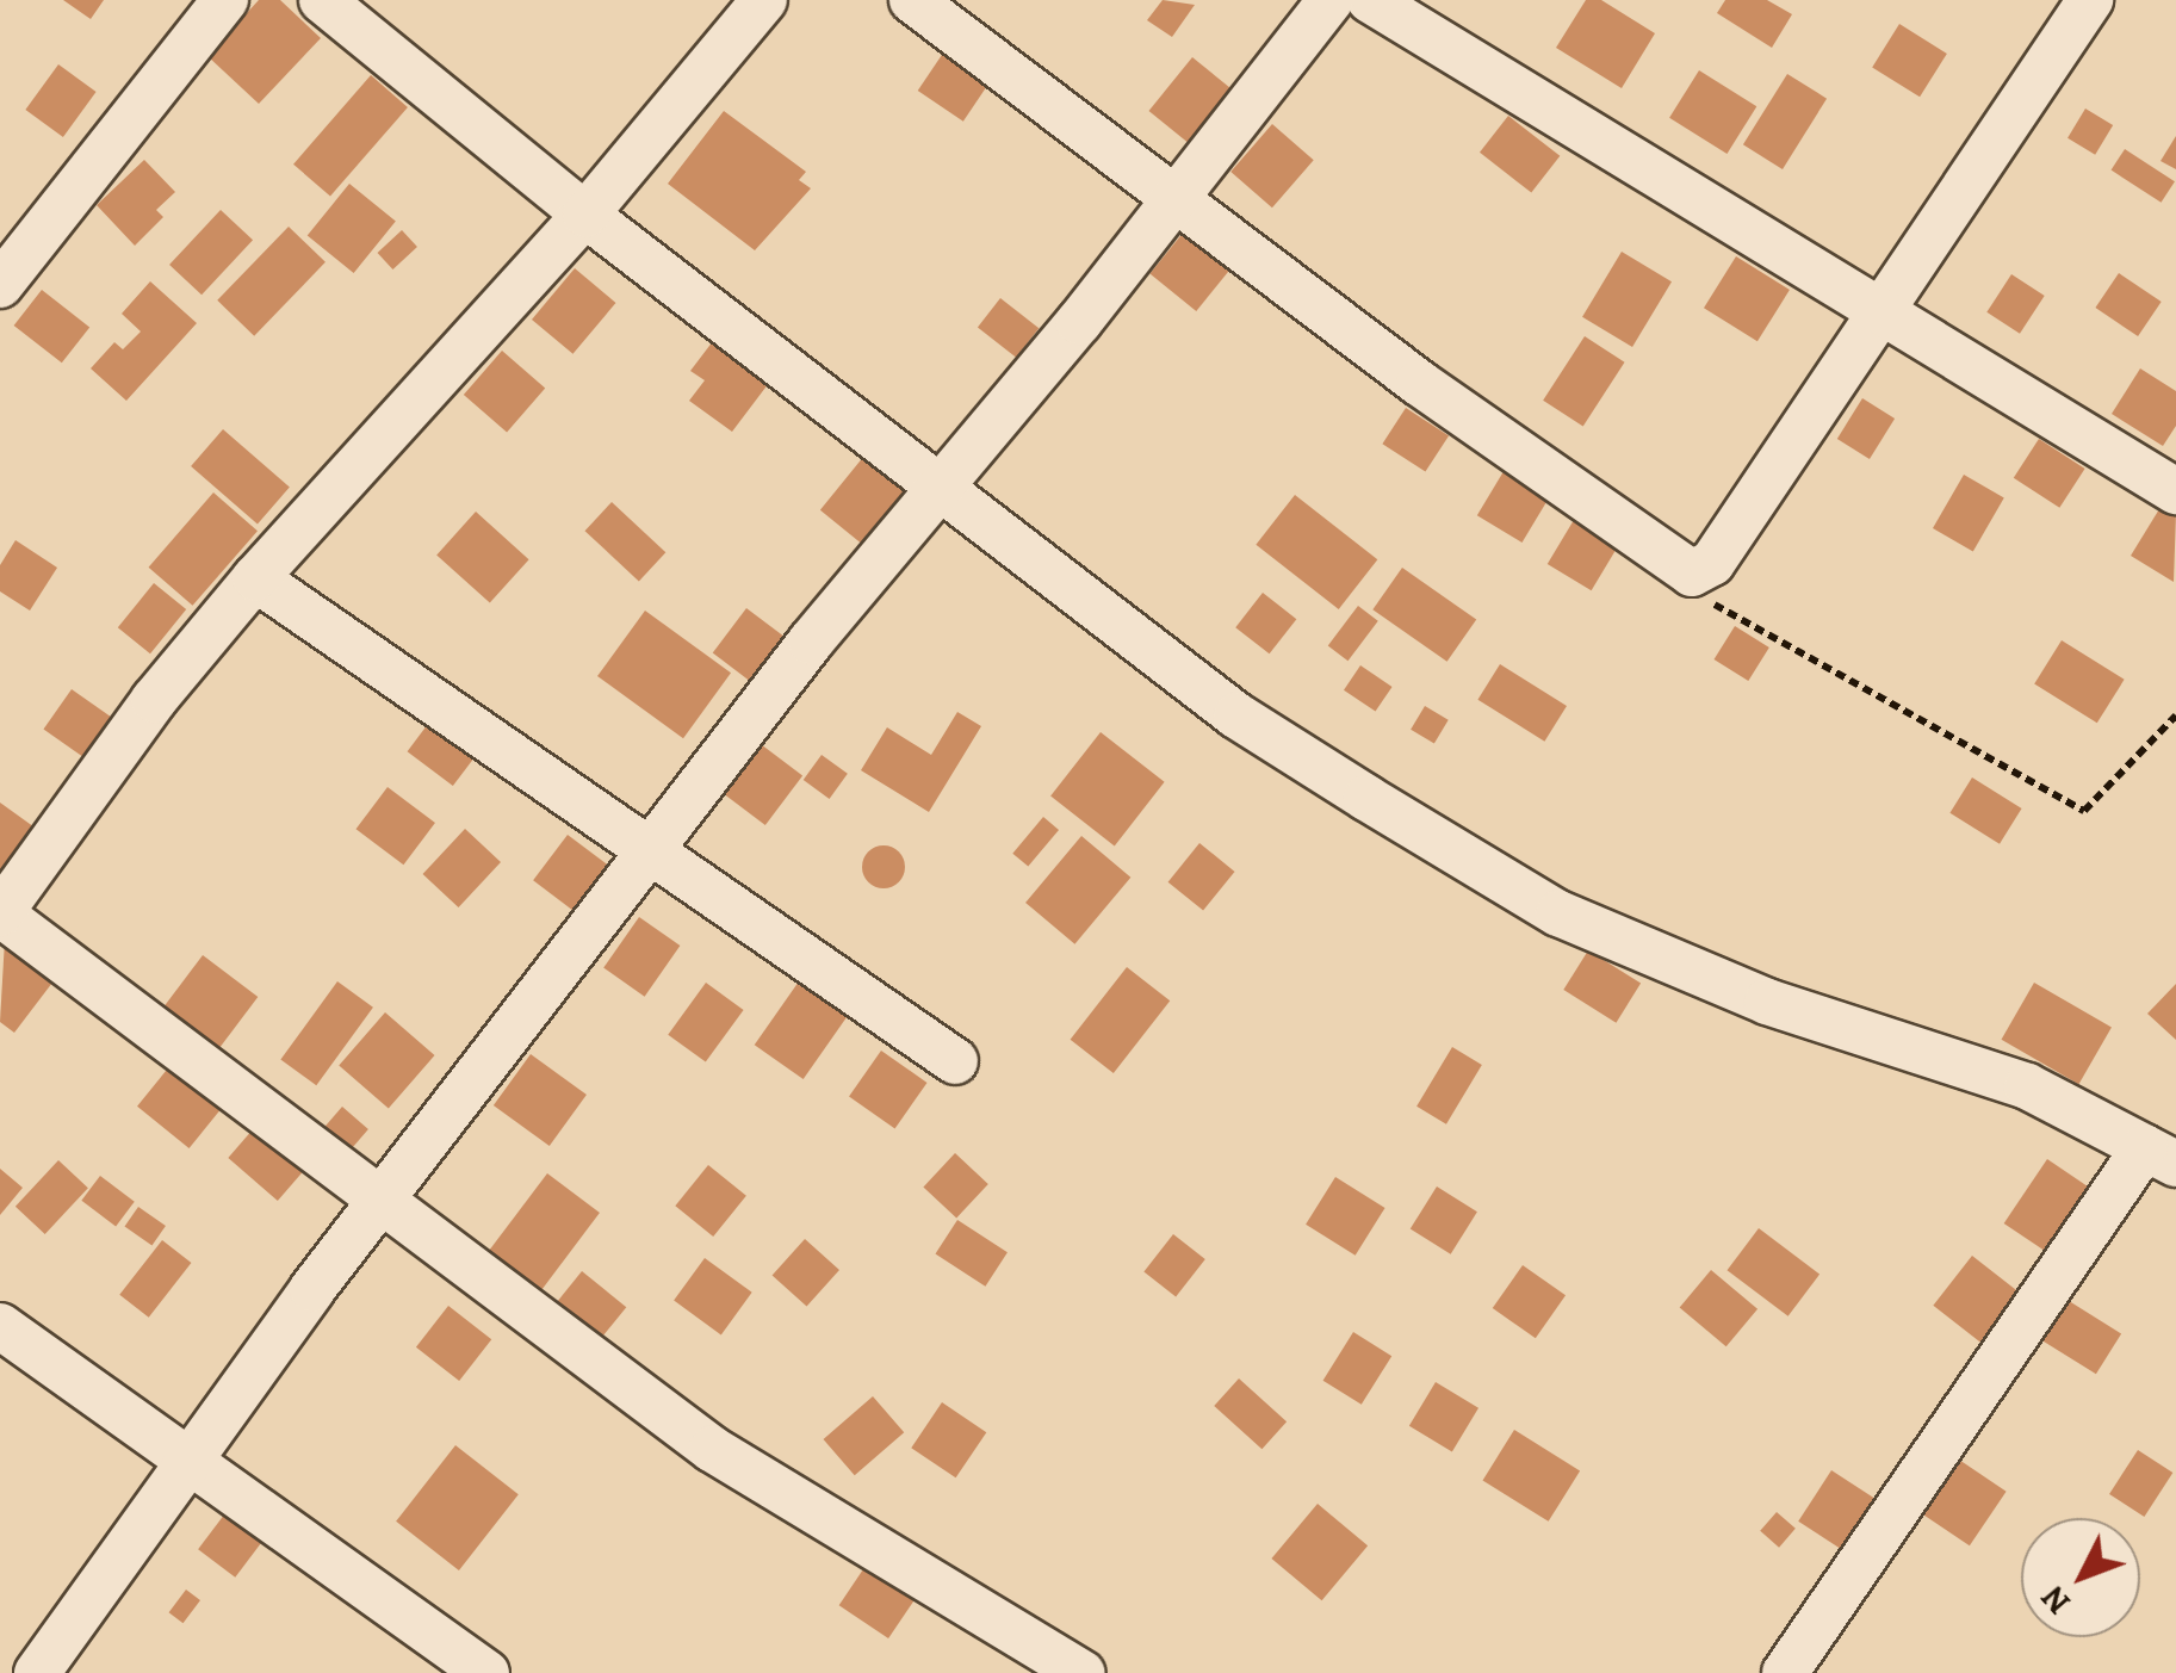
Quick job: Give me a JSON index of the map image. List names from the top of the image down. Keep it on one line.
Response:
{"north":"bottom left"}
